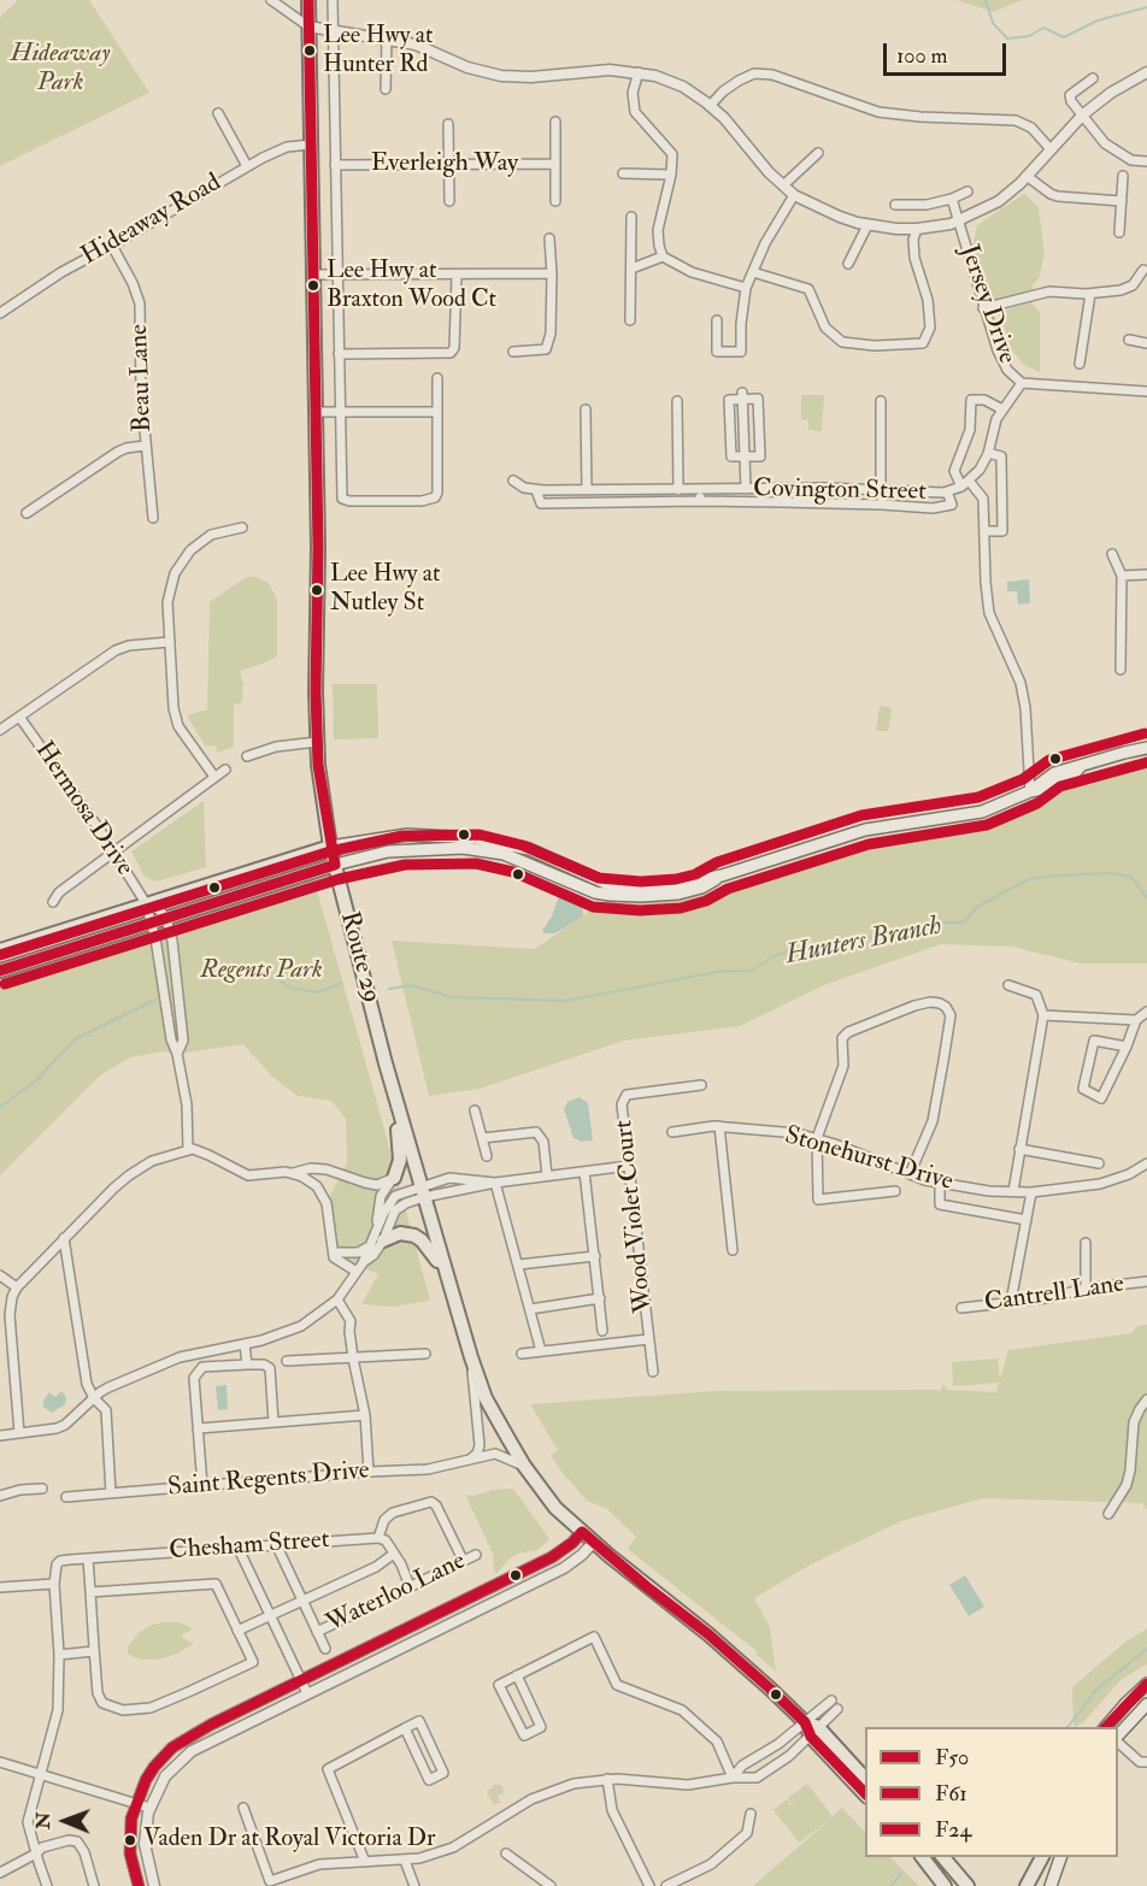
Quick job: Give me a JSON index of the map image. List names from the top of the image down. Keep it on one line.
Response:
{"streets":{"main road":["Route 29"],"street":["Everleigh Way","Hideaway Road","Jersey Drive","Beau Lane","Covington Street","Hermosa Drive","Stonehurst Drive","Wood Violet Court","Cantrell Lane","Saint Regents Drive","Chesham Street","Waterloo Lane"]},"crossings":[["Hideaway Road","Beau Lane"],["Hideaway Road","Route 29"],["Route 29","Saint Regents Drive"]],"water":["Hunters Branch"],"parks":["Hideaway Park","Regents Park"],"places":["Lee Hwy at Hunter Rd","Lee Hwy at Braxton Wood Ct","Lee Hwy at Nutley St","Vaden Dr at Royal Victoria Dr"],"lines":["transit line F50","transit line F24","transit line F61"],"legend":["F50","F61","F24"],"scale_bar":"100 m","north":"left"}
